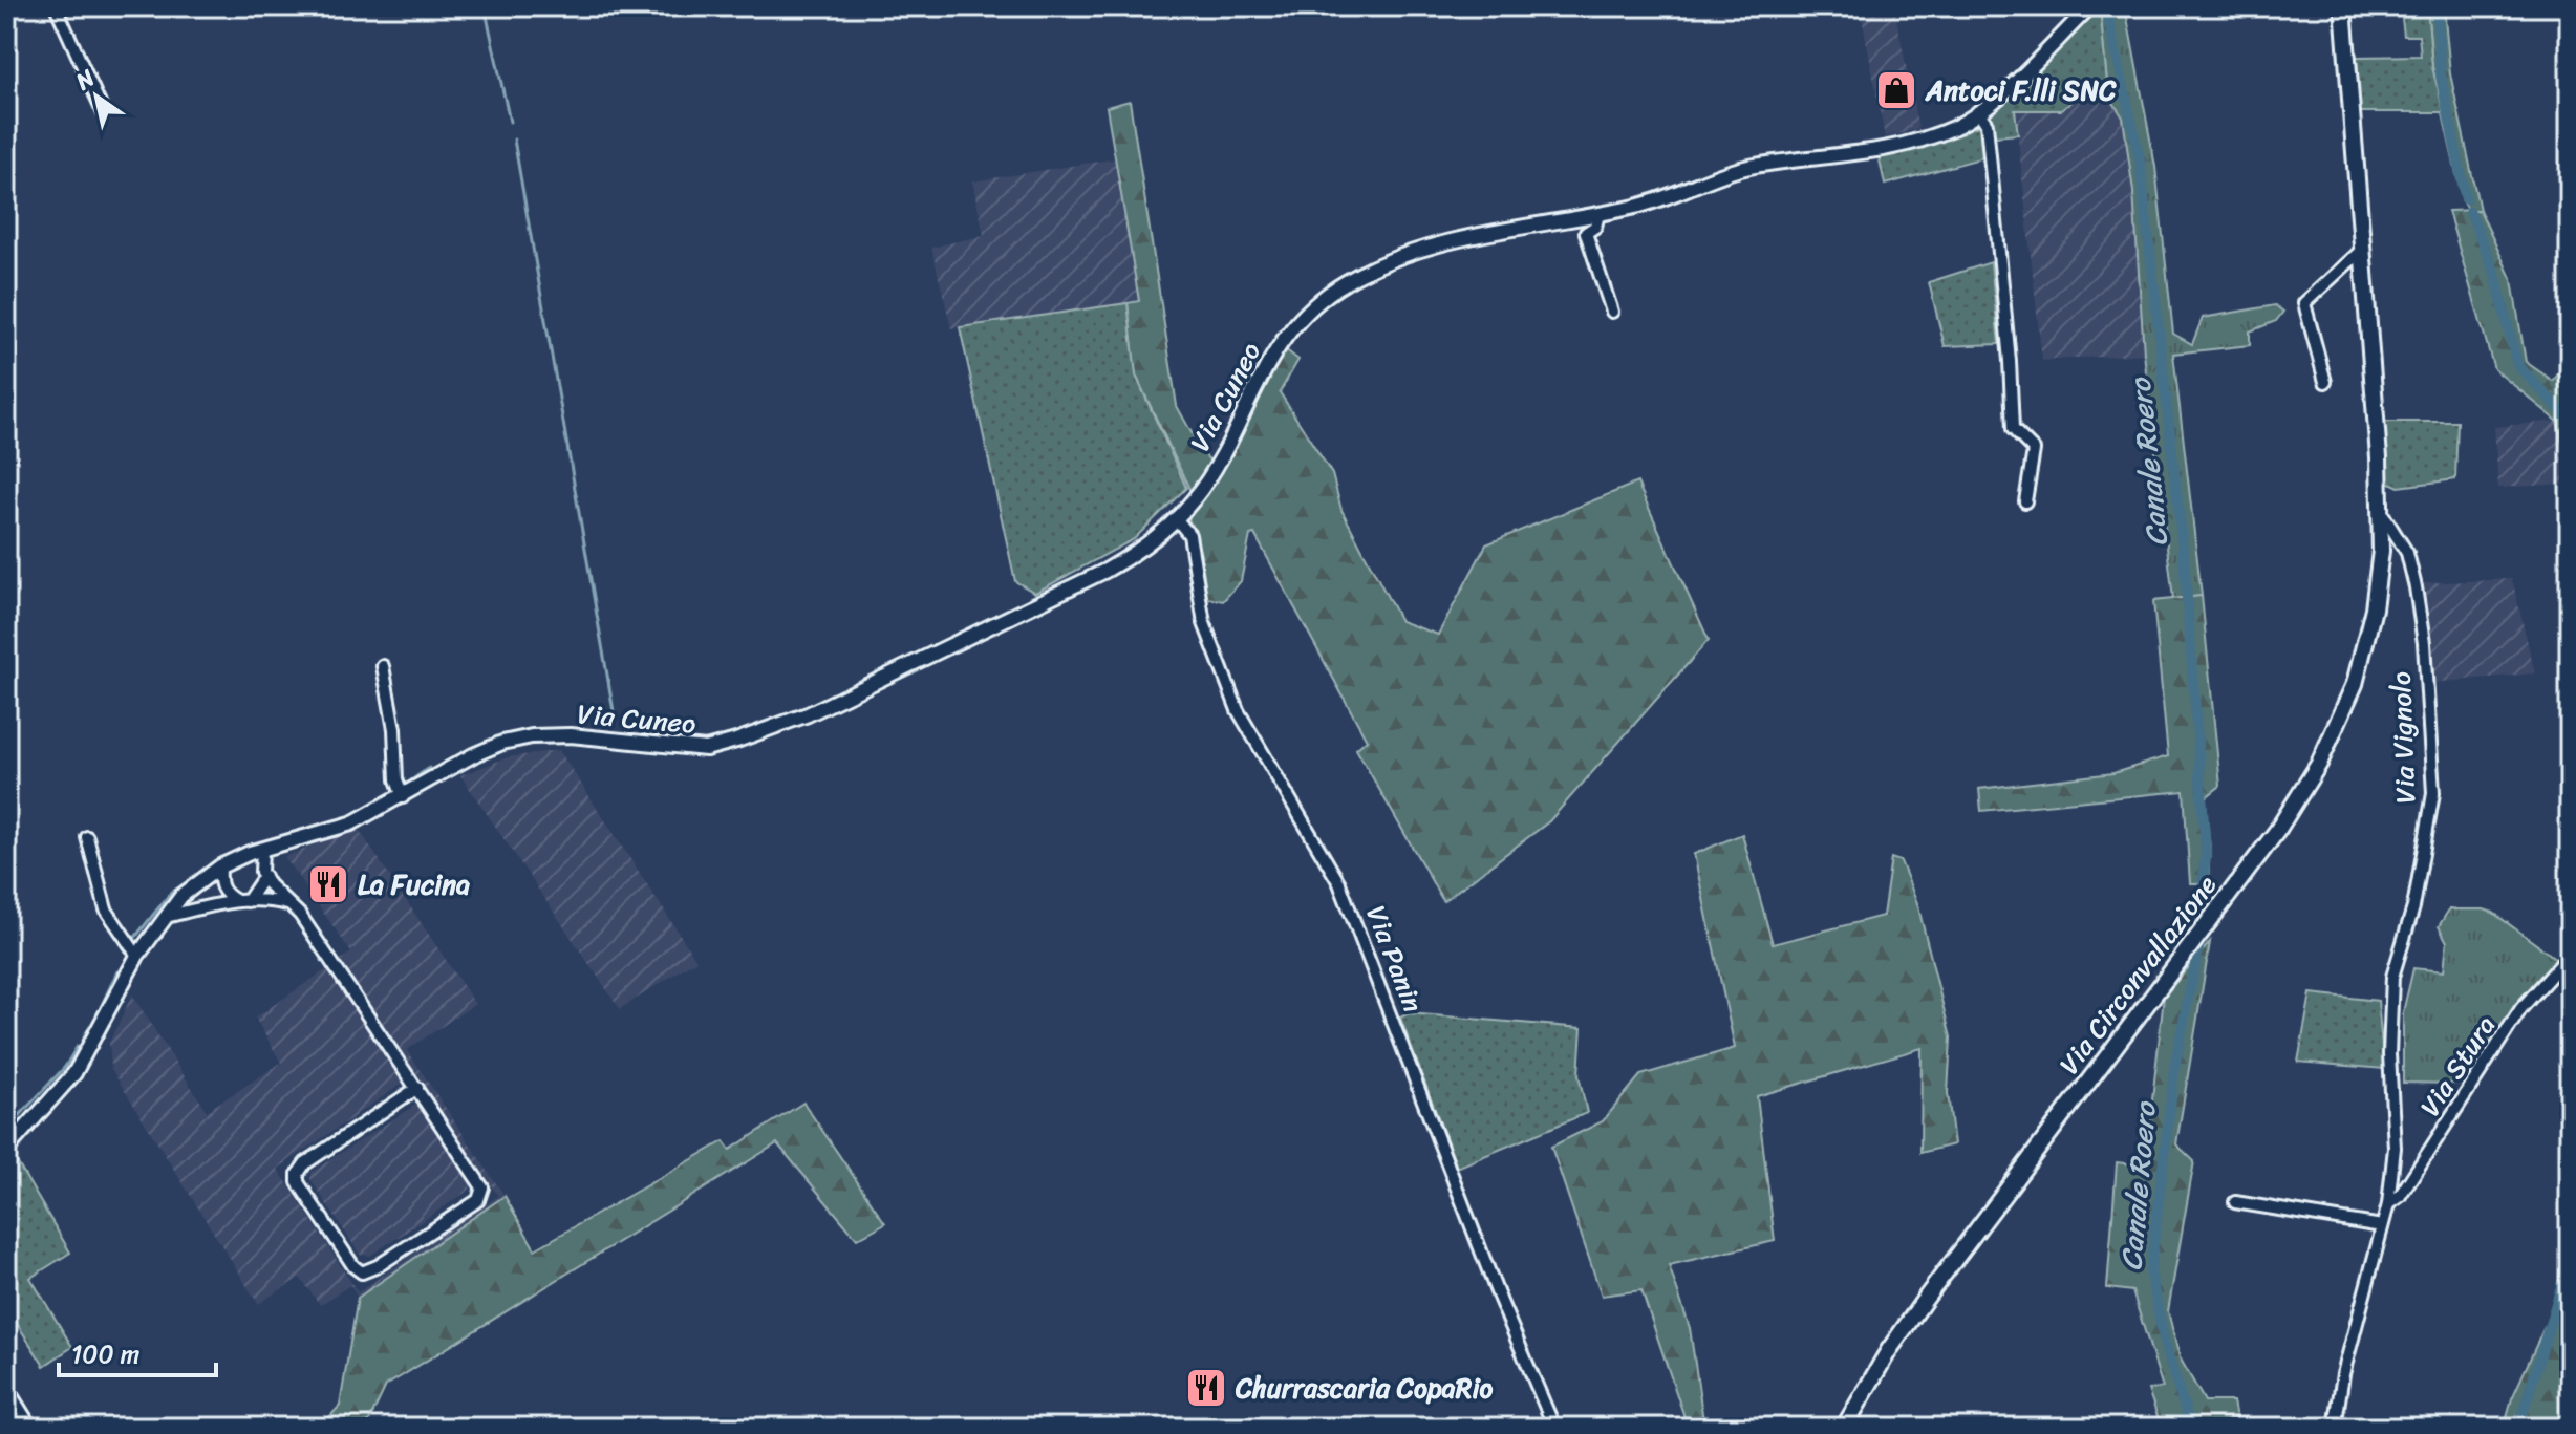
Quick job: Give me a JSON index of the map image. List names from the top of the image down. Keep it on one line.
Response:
{"streets":{"main road":["Via Vignolo","Via Circonvallazione"],"street":["Via Cuneo","Via Panin","Via Stura"]},"crossings":[["Via Cuneo","Via Panin"],["Via Vignolo","Via Circonvallazione"],["Via Vignolo","Via Stura"]],"water":["Canale Roero"],"places":{"shop":["Antoci F.lli SNC"],"restaurant":["La Fucina","Churrascaria CopaRio"]},"scale_bar":"100 m","north":"top left"}
